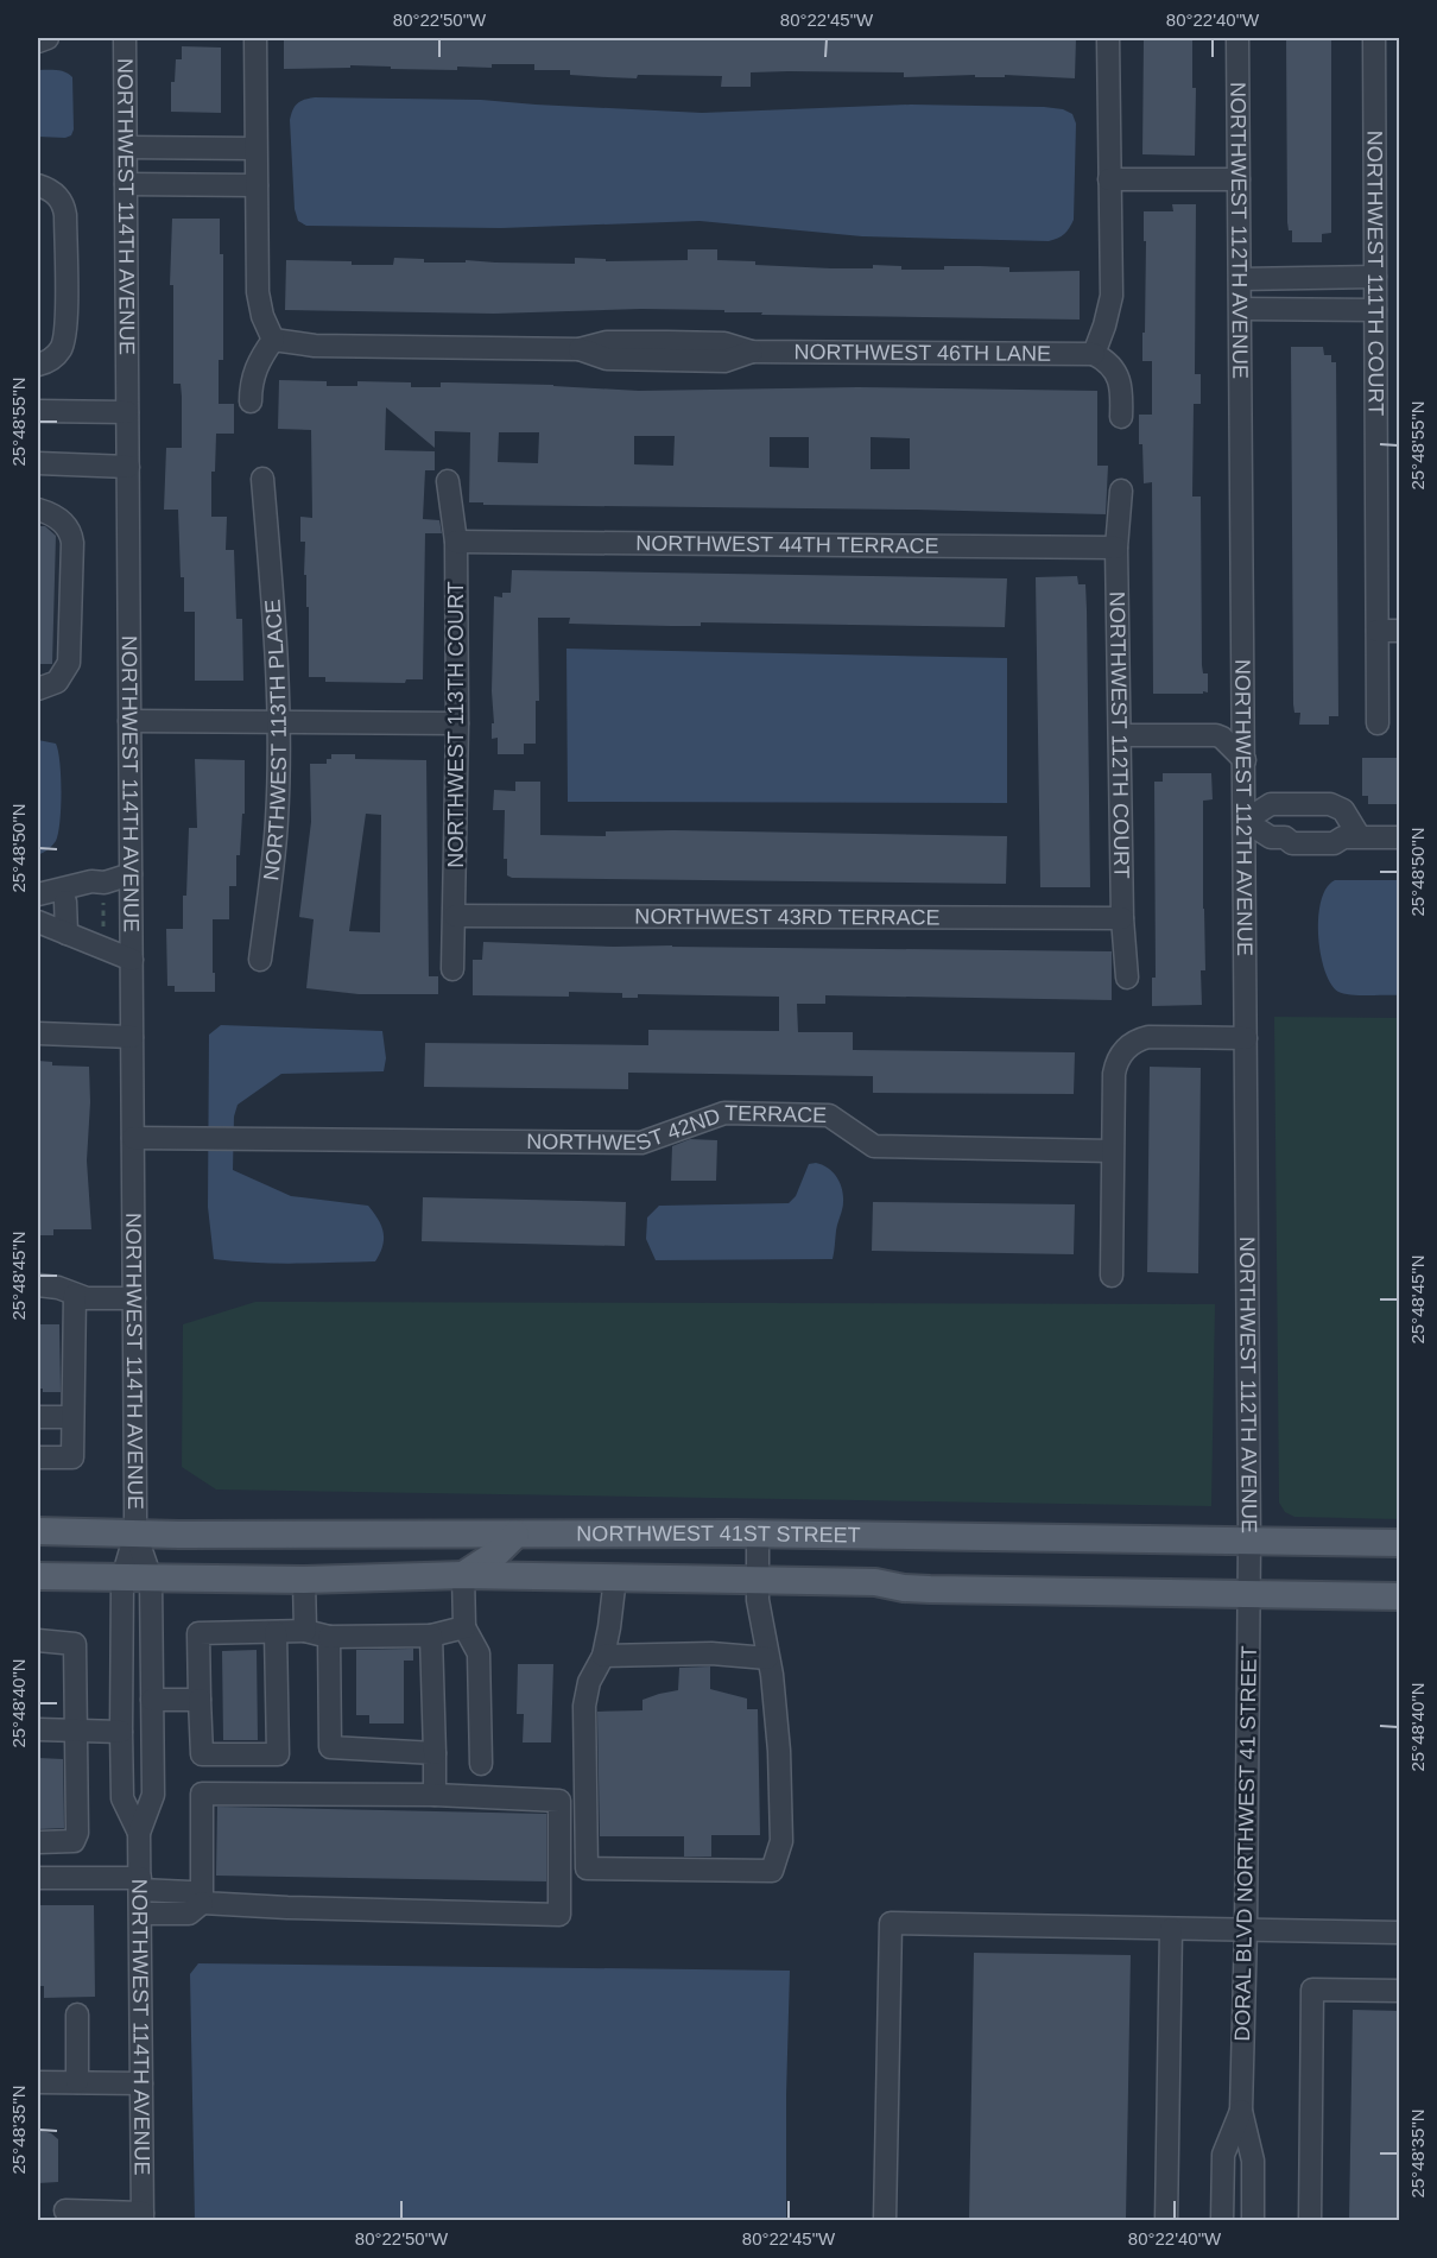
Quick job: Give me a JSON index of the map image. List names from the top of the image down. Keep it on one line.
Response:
{"streets":{"main road":["NORTHWEST 41ST STREET"],"street":["NORTHWEST 114TH AVENUE","NORTHWEST 112TH AVENUE","NORTHWEST 111TH COURT","NORTHWEST 46TH LANE","NORTHWEST 44TH TERRACE","NORTHWEST 113TH COURT","NORTHWEST 112TH COURT","NORTHWEST 113TH PLACE","NORTHWEST 43RD TERRACE","NORTHWEST 42ND TERRACE","DORAL BLVD NORTHWEST 41 STREET"]},"crossings":[["NORTHWEST 114TH AVENUE","NORTHWEST 42ND TERRACE"],["NORTHWEST 114TH AVENUE","NORTHWEST 41ST STREET"],["NORTHWEST 112TH AVENUE","NORTHWEST 41ST STREET"],["NORTHWEST 112TH AVENUE","DORAL BLVD NORTHWEST 41 STREET"],["NORTHWEST 44TH TERRACE","NORTHWEST 113TH COURT"],["NORTHWEST 44TH TERRACE","NORTHWEST 112TH COURT"],["NORTHWEST 113TH COURT","NORTHWEST 43RD TERRACE"],["NORTHWEST 112TH COURT","NORTHWEST 43RD TERRACE"],["NORTHWEST 41ST STREET","DORAL BLVD NORTHWEST 41 STREET"]],"coordinates":["80°22'50\"W","80°22'45\"W","80°22'40\"W","25°48'55\"N","25°48'50\"N","25°48'45\"N","25°48'40\"N","25°48'35\"N"]}
